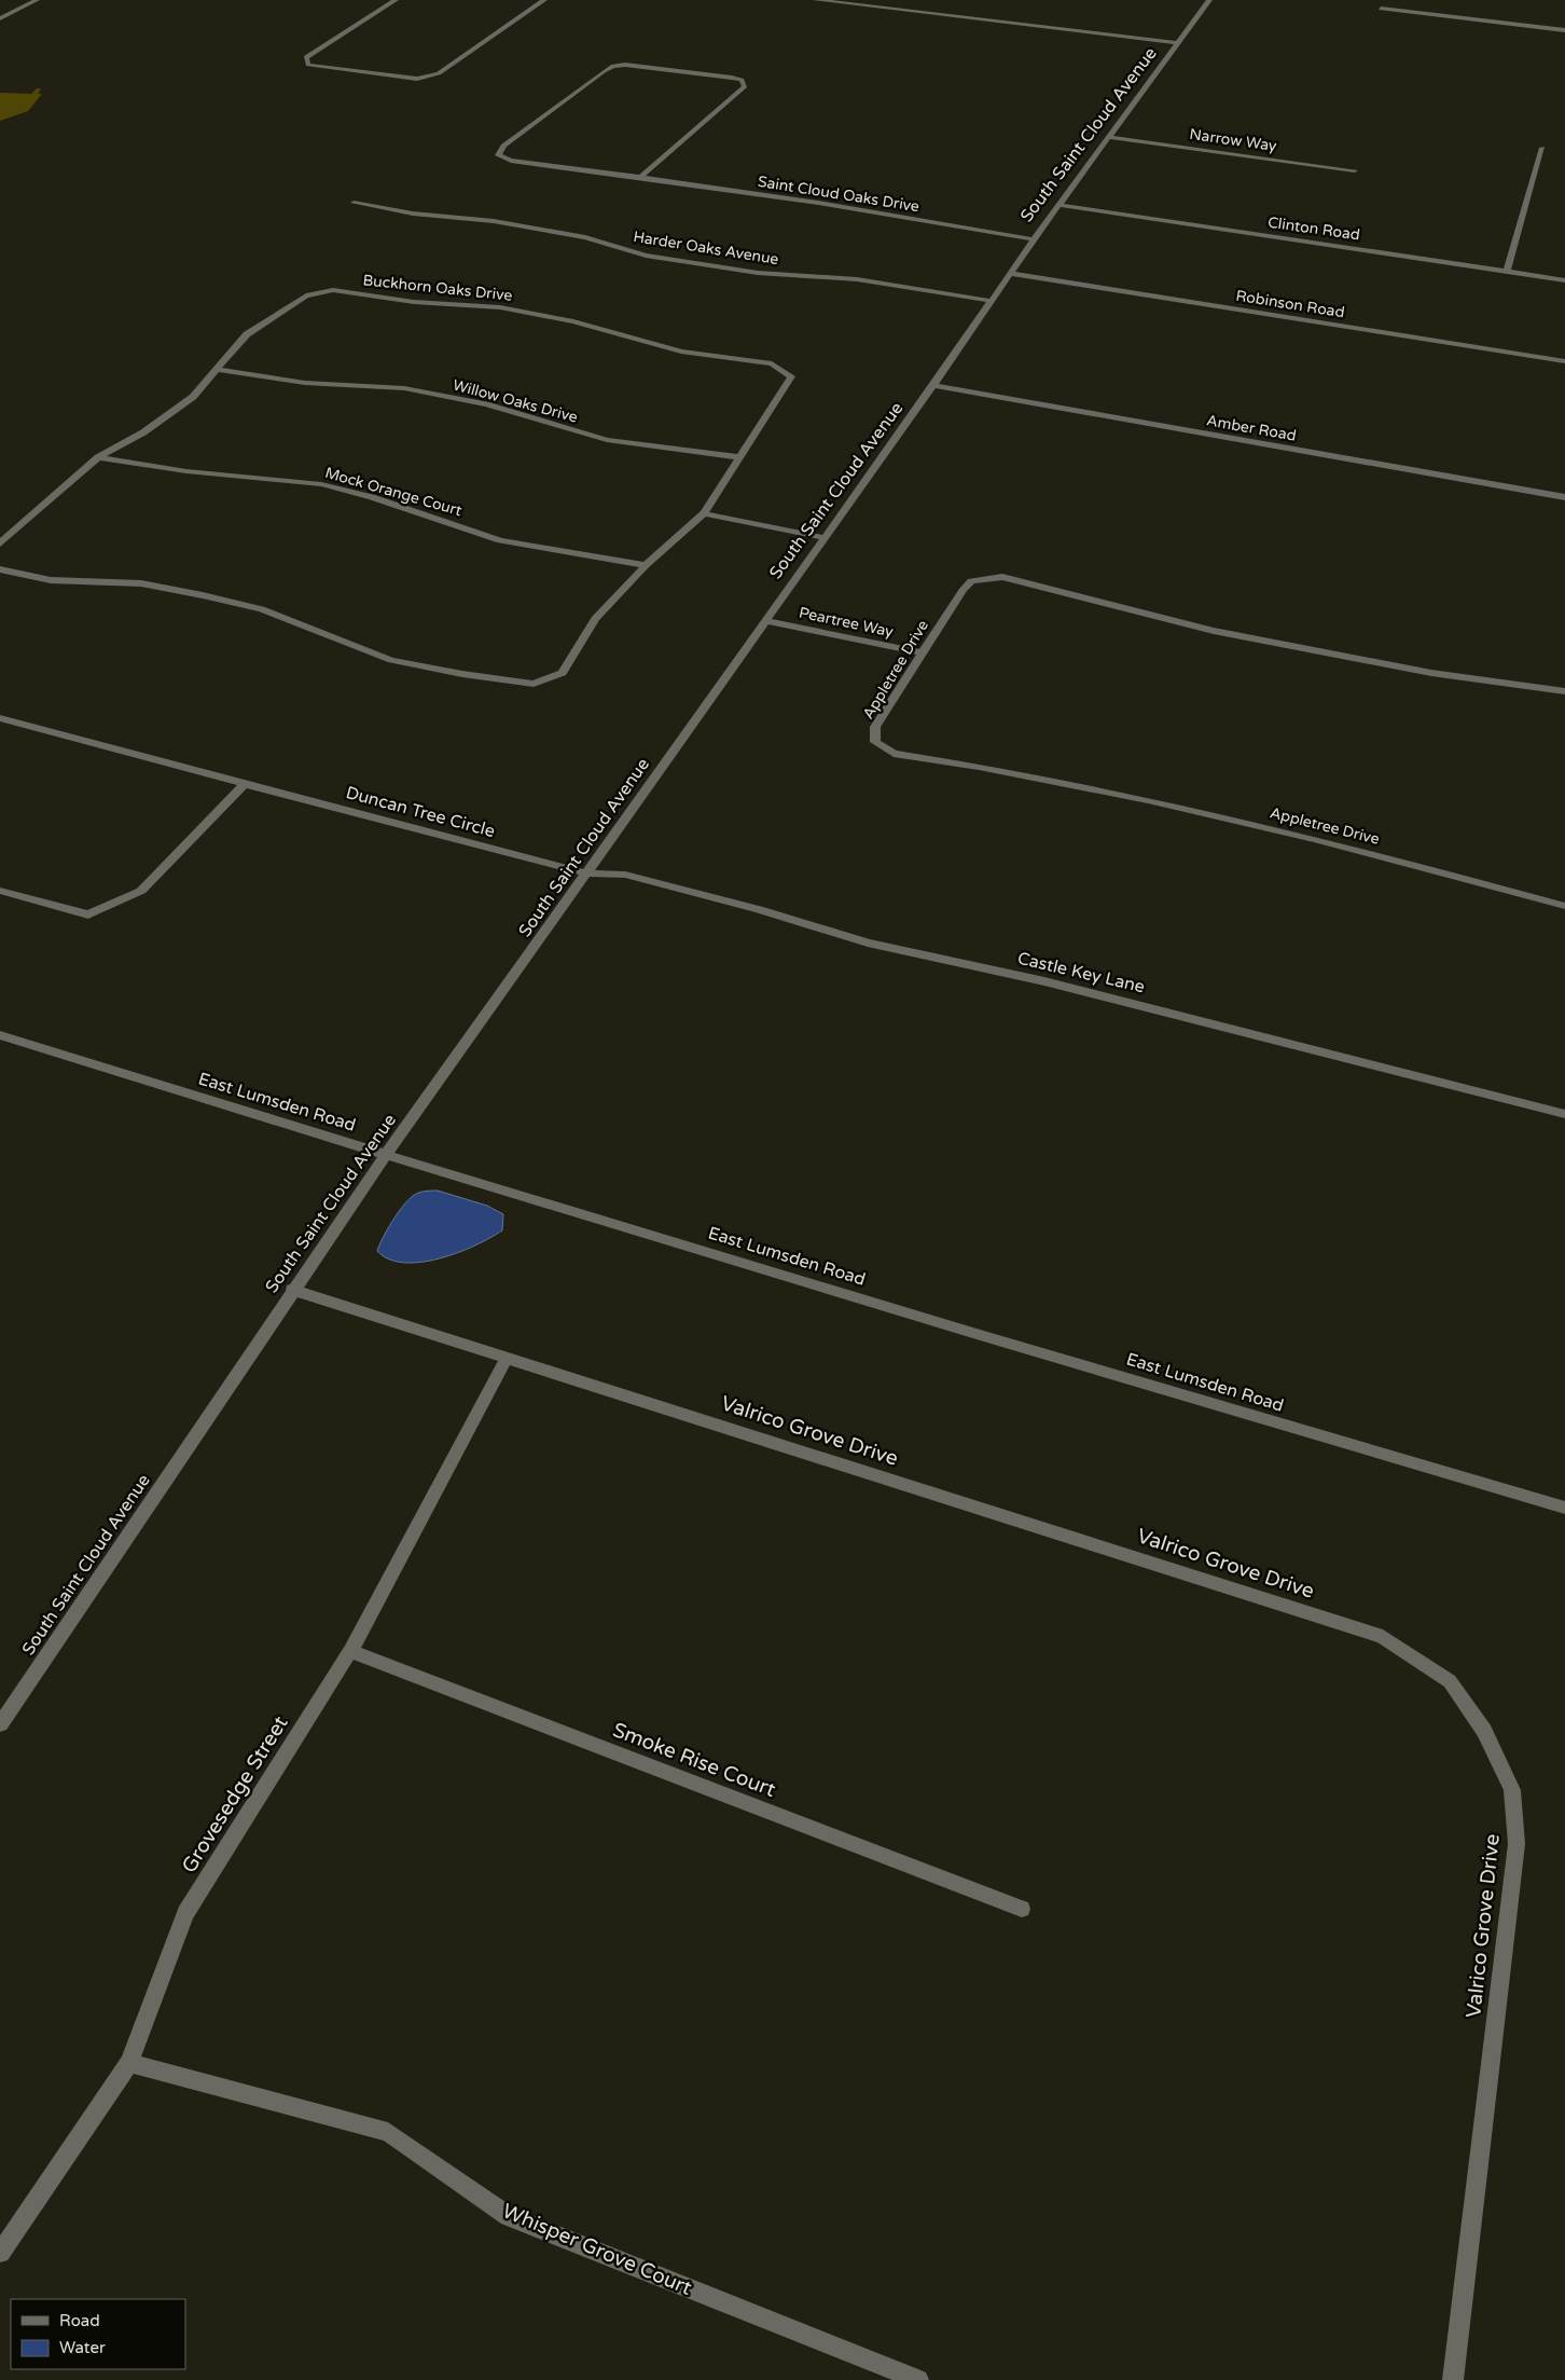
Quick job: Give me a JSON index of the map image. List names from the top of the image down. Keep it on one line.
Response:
{"streets":{"street":["South Saint Cloud Avenue","Narrow Way","Saint Cloud Oaks Drive","Clinton Road","Harder Oaks Avenue","Buckhorn Oaks Drive","Robinson Road","Willow Oaks Drive","Amber Road","Mock Orange Court","Peartree Way","Appletree Drive","Duncan Tree Circle","Castle Key Lane","East Lumsden Road","Valrico Grove Drive","Smoke Rise Court","Grovesedge Street","Whisper Grove Court"]},"crossings":[["South Saint Cloud Avenue","Narrow Way"],["South Saint Cloud Avenue","Saint Cloud Oaks Drive"],["South Saint Cloud Avenue","Clinton Road"],["South Saint Cloud Avenue","Harder Oaks Avenue"],["South Saint Cloud Avenue","Robinson Road"],["South Saint Cloud Avenue","Amber Road"],["South Saint Cloud Avenue","Peartree Way"],["South Saint Cloud Avenue","Duncan Tree Circle"],["South Saint Cloud Avenue","Castle Key Lane"],["South Saint Cloud Avenue","East Lumsden Road"],["South Saint Cloud Avenue","Valrico Grove Drive"],["Buckhorn Oaks Drive","Willow Oaks Drive"],["Buckhorn Oaks Drive","Mock Orange Court"],["Peartree Way","Appletree Drive"],["Duncan Tree Circle","Castle Key Lane"],["Valrico Grove Drive","Grovesedge Street"],["Smoke Rise Court","Grovesedge Street"],["Grovesedge Street","Whisper Grove Court"]],"legend":["Road","Water"]}
